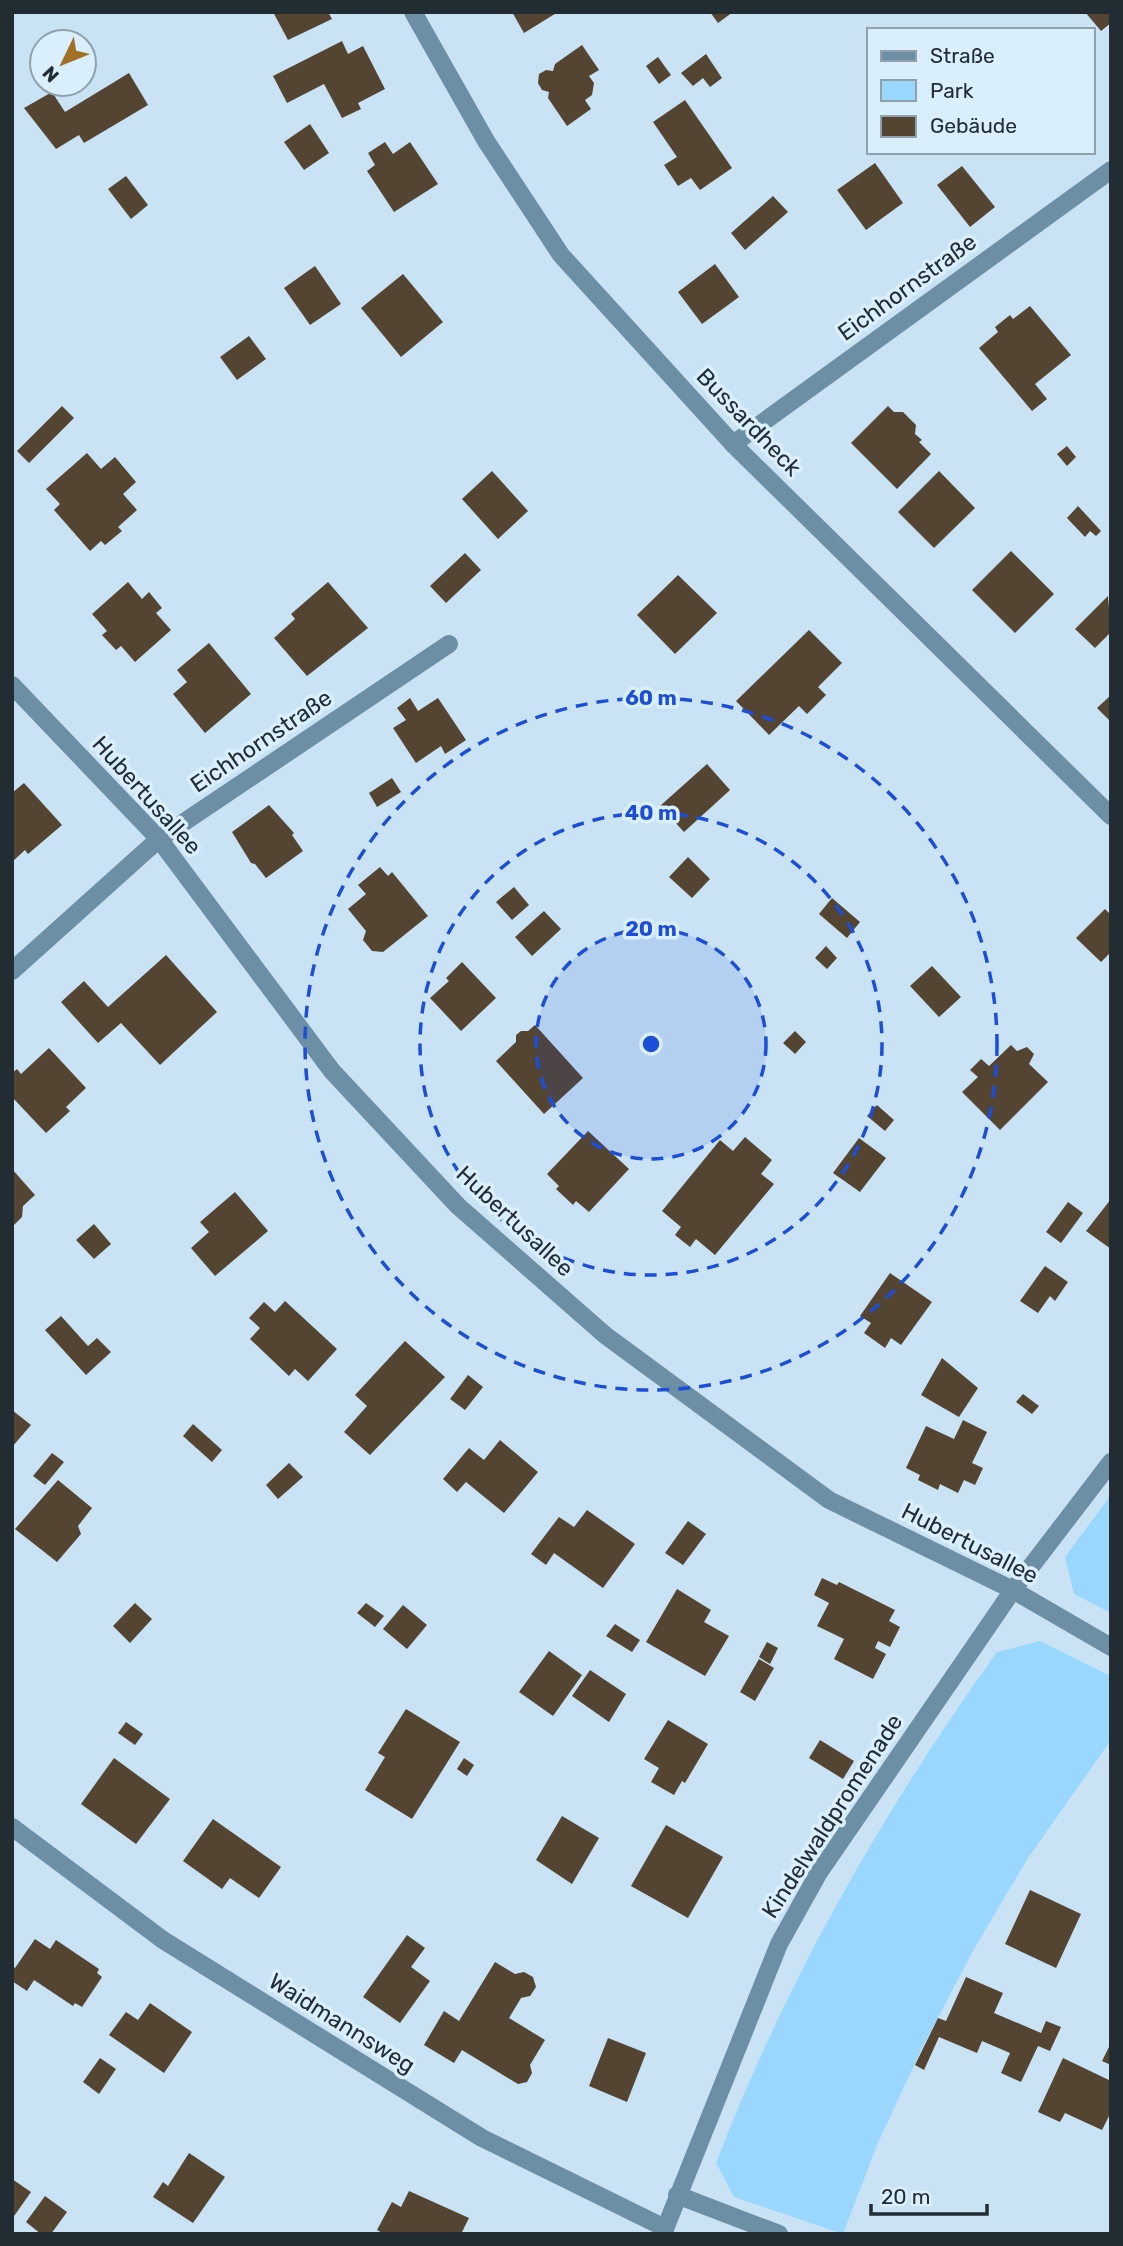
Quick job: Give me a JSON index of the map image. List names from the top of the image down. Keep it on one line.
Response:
{"streets":{"street":["Eichhornstraße","Bussardheck","Hubertusallee","Kindelwaldpromenade","Waidmannsweg"]},"crossings":[["Eichhornstraße","Bussardheck"],["Eichhornstraße","Hubertusallee"],["Hubertusallee","Kindelwaldpromenade"],["Kindelwaldpromenade","Waidmannsweg"]],"legend":["Straße","Park","Gebäude"],"scale_bar":"20 m","north":"bottom left","rings":["60 m","40 m","20 m"]}
